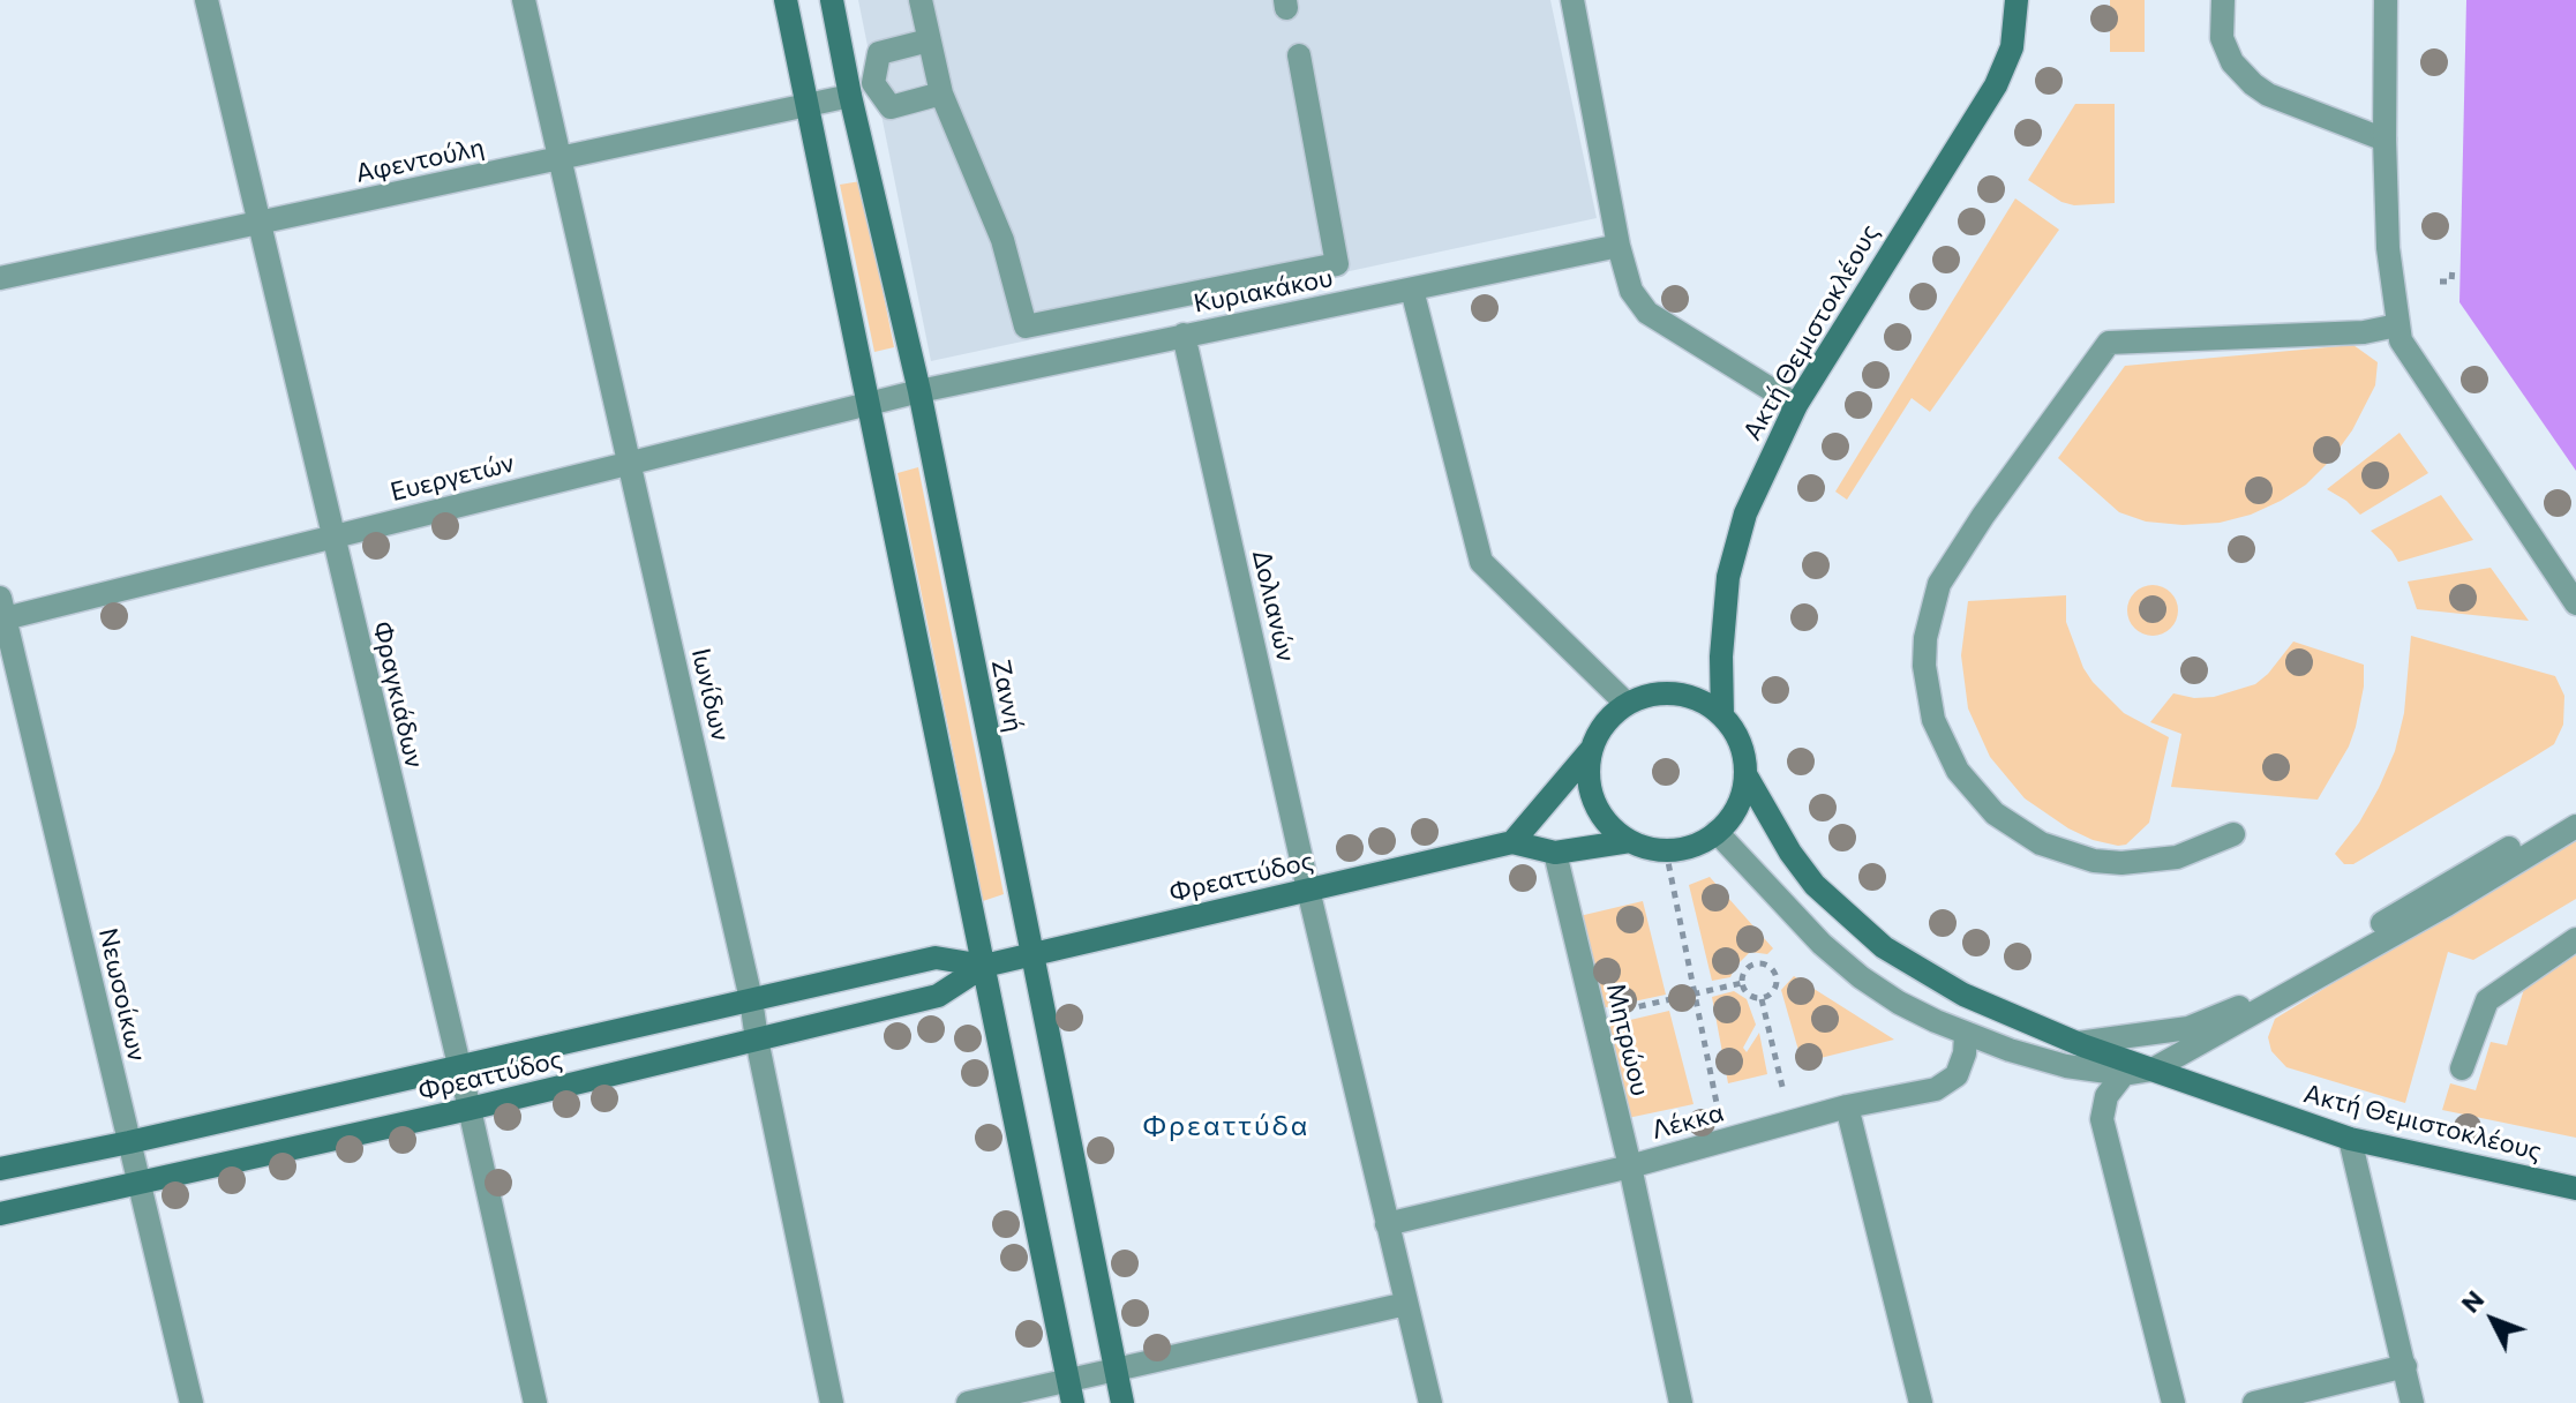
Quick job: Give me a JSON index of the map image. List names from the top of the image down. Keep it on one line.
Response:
{"streets":{"street":["Αφεντούλη","Κυριακάκου","Ακτή Θεμιστοκλέους","Ευεργετών","Δολιανών","Φραγκιάδων","Ιωνίδων","Ζαννή","Φρεαττύδος","Νεωσοίκων","Μητρώου","Λέκκα"]},"crossings":[["Αφεντούλη","Φραγκιάδων"],["Αφεντούλη","Ιωνίδων"],["Αφεντούλη","Ζαννή"],["Κυριακάκου","Ευεργετών"],["Κυριακάκου","Δολιανών"],["Κυριακάκου","Ζαννή"],["Ακτή Θεμιστοκλέους","Φρεαττύδος"],["Ευεργετών","Φραγκιάδων"],["Ευεργετών","Ιωνίδων"],["Ευεργετών","Ζαννή"],["Ευεργετών","Νεωσοίκων"],["Δολιανών","Φρεαττύδος"],["Δολιανών","Λέκκα"],["Φραγκιάδων","Φρεαττύδος"],["Ιωνίδων","Φρεαττύδος"],["Ζαννή","Φρεαττύδος"],["Φρεαττύδος","Νεωσοίκων"],["Φρεαττύδος","Μητρώου"],["Μητρώου","Λέκκα"]],"districts":["Φρεαττύδα"],"north":"top left"}
